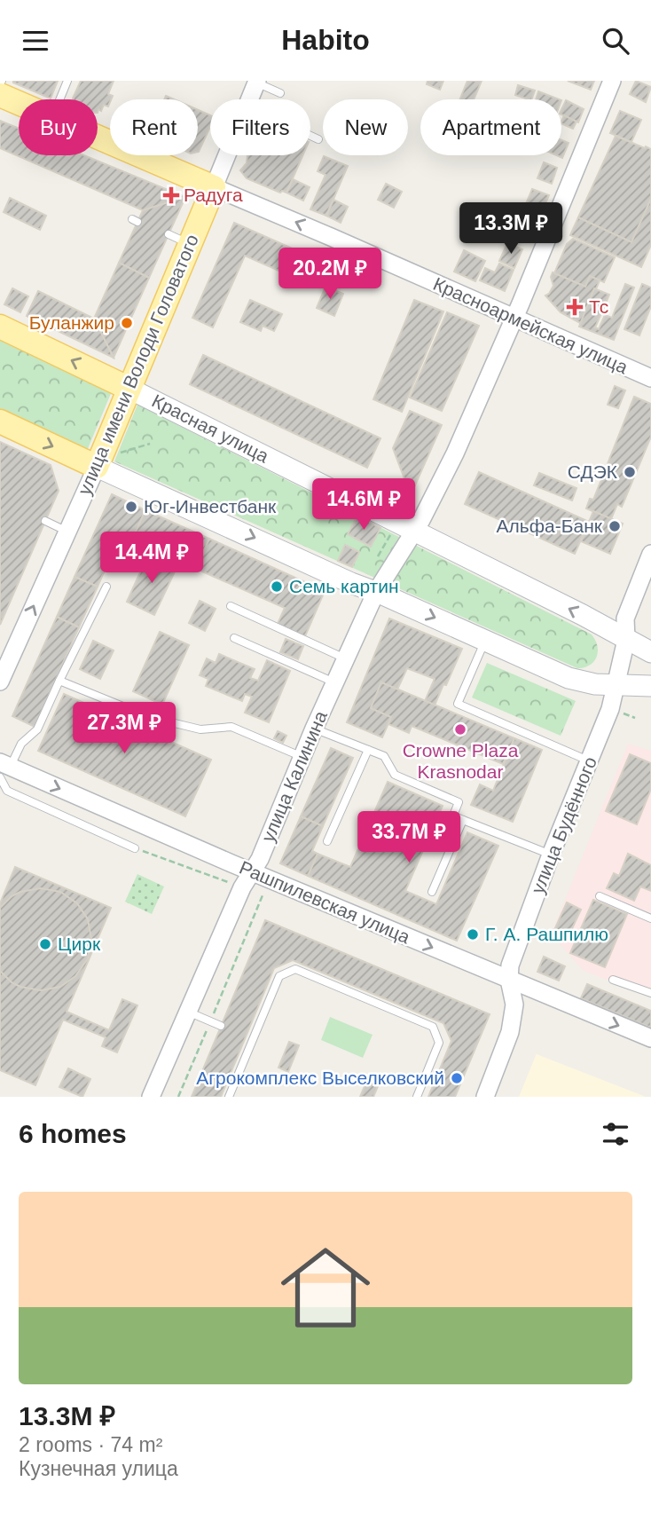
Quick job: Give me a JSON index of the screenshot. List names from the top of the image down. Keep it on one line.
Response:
{"streets":{"main road":["Красноармейская улица","улица имени Володи Головатого","Красная улица"],"street":["улица Калинина","улица Будённого","Рашпилевская улица"]},"crossings":[["Красноармейская улица","улица имени Володи Головатого"],["Красноармейская улица","улица Калинина"],["улица имени Володи Головатого","Красная улица"],["Красная улица","улица Калинина"],["Красная улица","улица Будённого"],["улица Калинина","Рашпилевская улица"],["улица Будённого","Рашпилевская улица"]],"one_way":["Красноармейская улица","Рашпилевская улица"],"places":{"health":["Радуга","Тс"],"other":["Буланжир","СДЭК","Юг-Инвестбанк","Альфа-Банк","Семь картин","Crowne Plaza Krasnodar","Г. А. Рашпилю","Цирк","Агрокомплекс Выселковский"]},"page":{"header":"Habito","chip":["Buy","Rent","Filters","New","Apartment"],"price":["13.3M ₽","20.2M ₽","14.6M ₽","14.4M ₽","27.3M ₽","33.7M ₽"],"heading":"6 homes","list":[{"name":"13.3M ₽","note":"2 rooms · 74 m² · Кузнечная улица"}]}}
